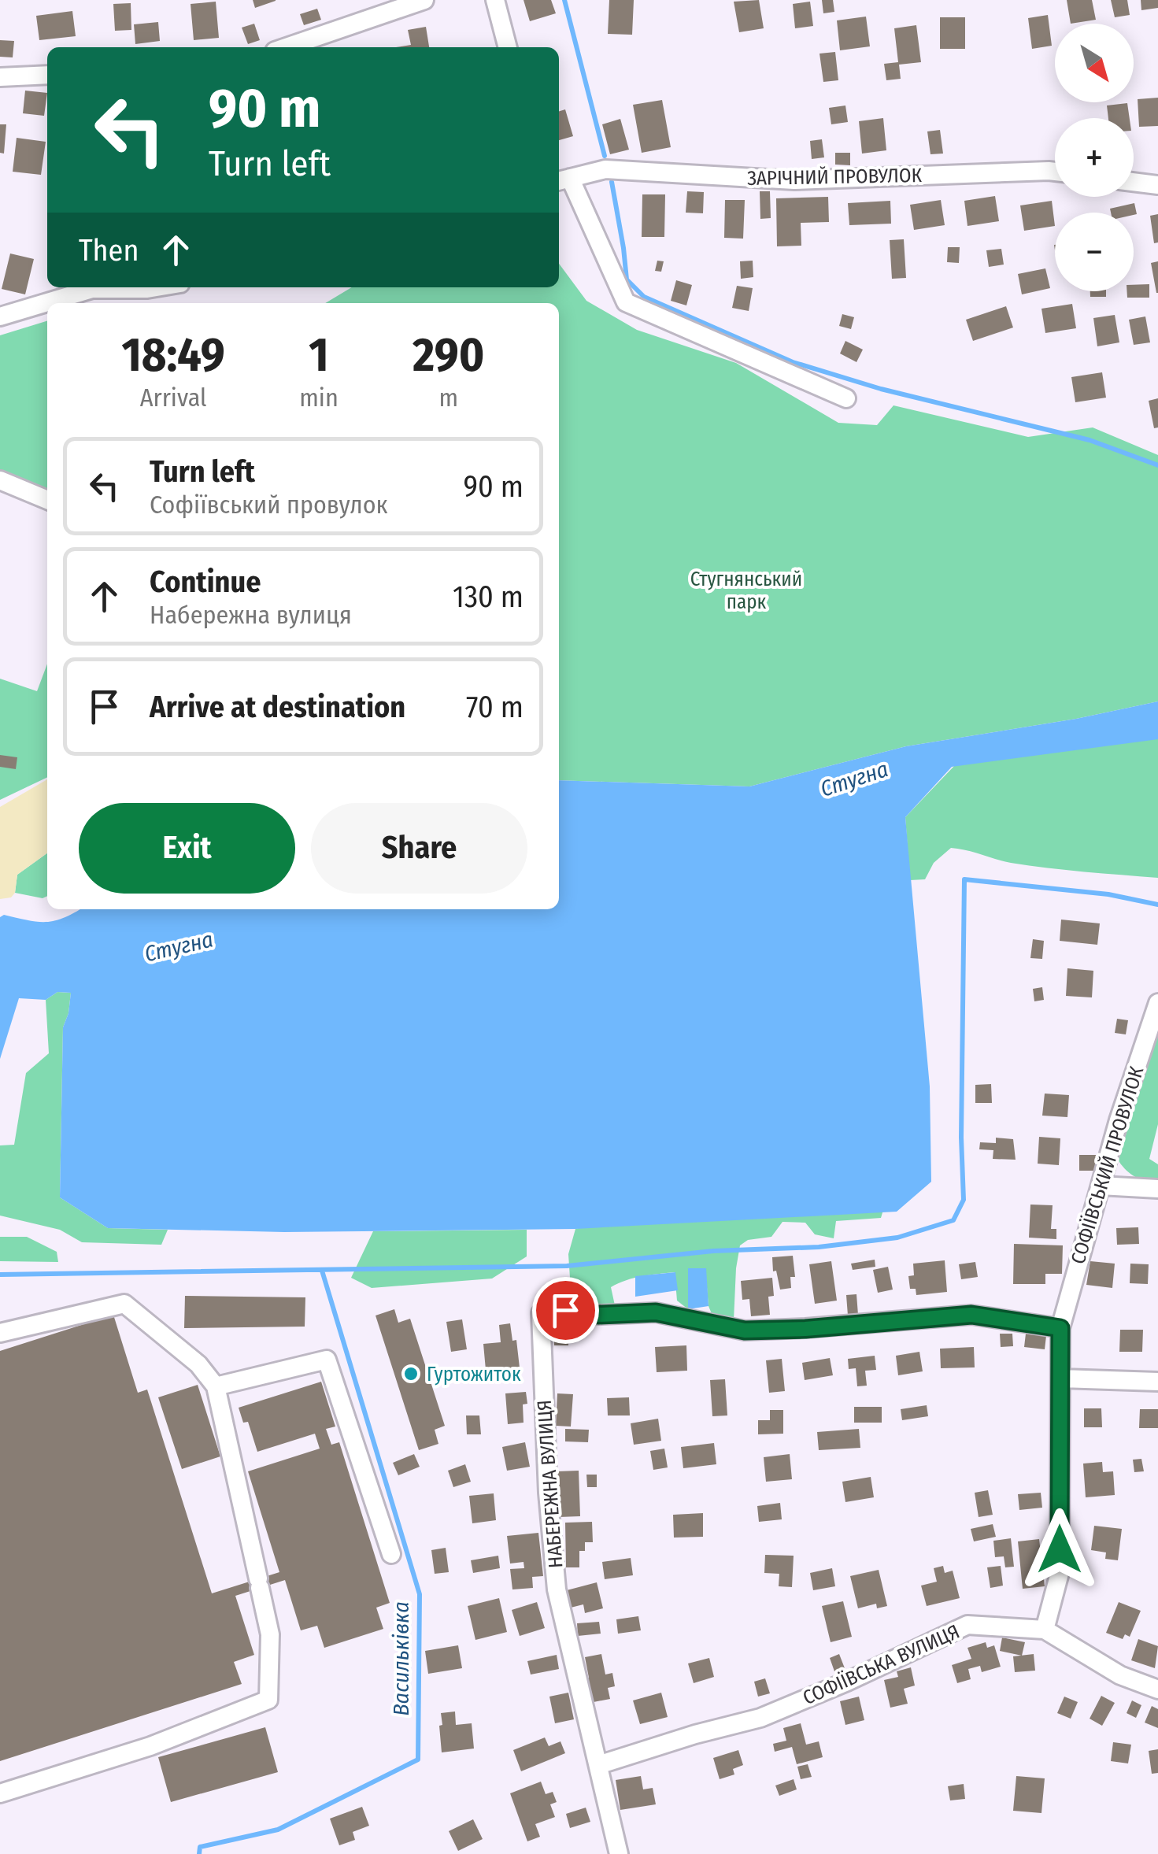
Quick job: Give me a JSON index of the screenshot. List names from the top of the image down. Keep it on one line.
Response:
{"streets":{"street":["ЗАРІЧНИЙ ПРОВУЛОК","СОФІЇВСЬКИЙ ПРОВУЛОК","НАБЕРЕЖНА ВУЛИЦЯ","СОФІЇВСЬКА ВУЛИЦЯ"]},"crossings":[["СОФІЇВСЬКИЙ ПРОВУЛОК","НАБЕРЕЖНА ВУЛИЦЯ"],["СОФІЇВСЬКИЙ ПРОВУЛОК","СОФІЇВСЬКА ВУЛИЦЯ"],["НАБЕРЕЖНА ВУЛИЦЯ","СОФІЇВСЬКА ВУЛИЦЯ"]],"water":["Стугна","Васильківка"],"parks":["Стугнянський парк"],"places":["Гуртожиток"],"north":"bottom right","page":{"map_buttons":["+","−"],"turn":["90 m","Turn left"],"then":"Then","eta":["18:49","Arrival","1","min","290","m"],"list":[{"name":"Turn left","note":"Софіївський провулок","value":"90 m"},{"name":"Continue","note":"Набережна вулиця","value":"130 m"},{"name":"Arrive at destination","value":"70 m"}],"buttons":["Exit","Share"]}}
